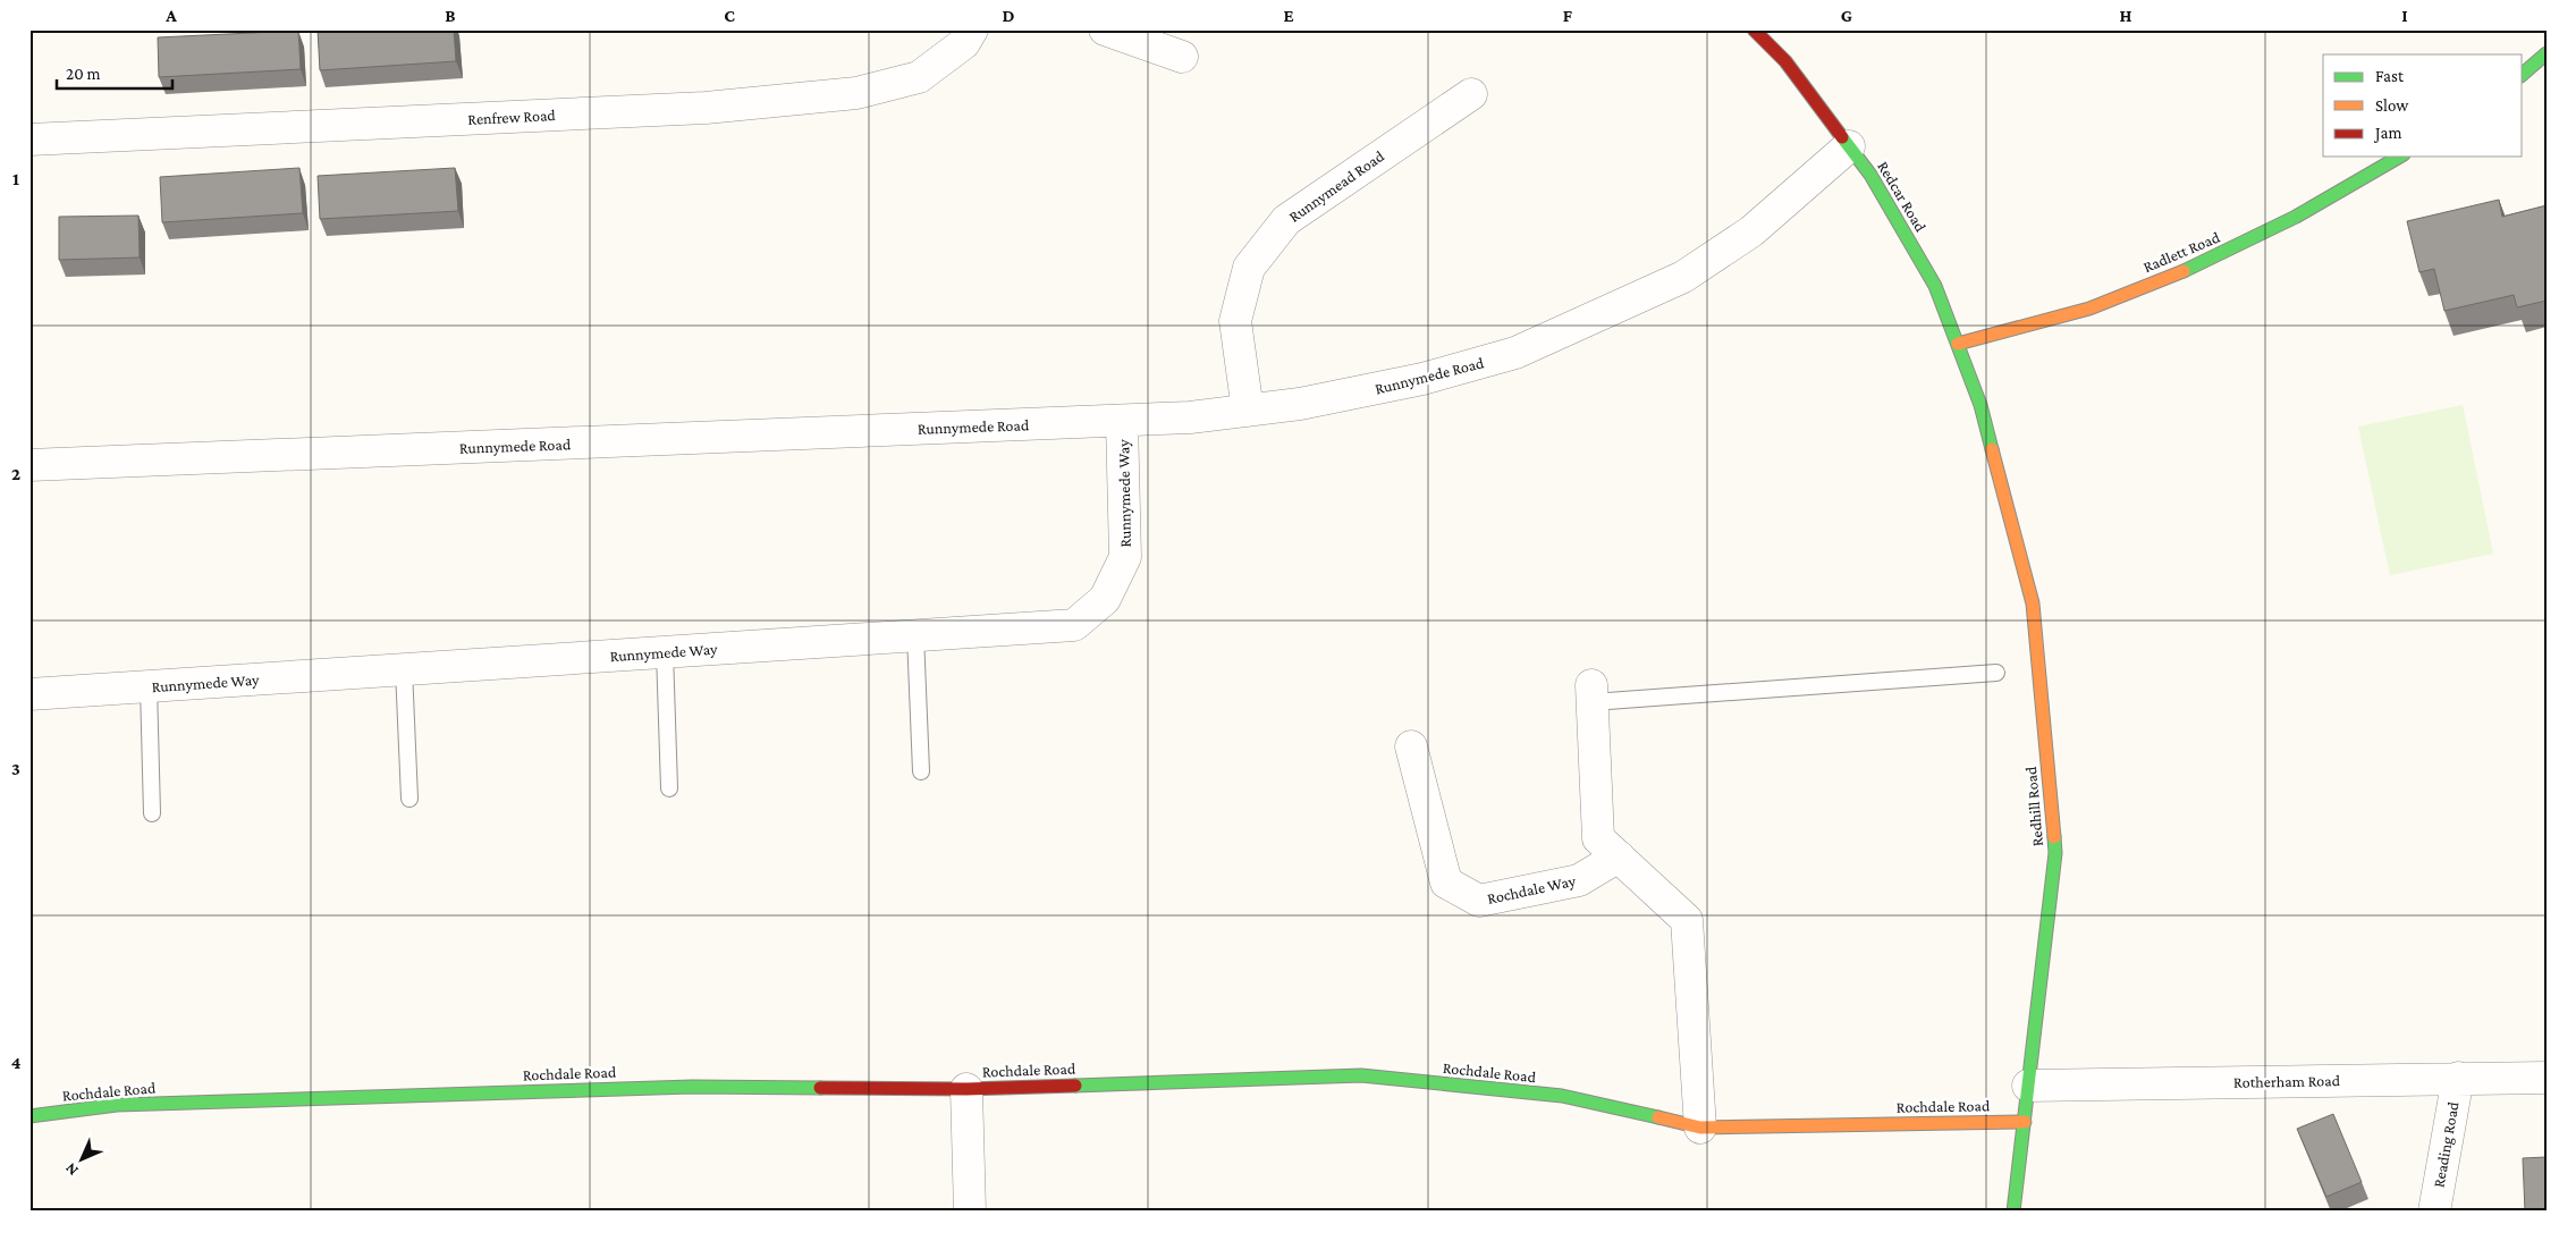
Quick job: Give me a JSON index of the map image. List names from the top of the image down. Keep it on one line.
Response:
{"streets":{"street":["Renfrew Road","Runnymead Road","Redcar Road","Radlett Road","Runnymede Road","Runnymede Way","Redhill Road","Rochdale Way","Rochdale Road","Rotherham Road","Reading Road"]},"crossings":[["Runnymead Road","Runnymede Road"],["Redcar Road","Radlett Road"],["Redcar Road","Runnymede Road"],["Redcar Road","Redhill Road"],["Runnymede Road","Runnymede Way"],["Redhill Road","Rochdale Road"],["Redhill Road","Rotherham Road"],["Rotherham Road","Reading Road"]],"legend":["Fast","Slow","Jam"],"scale_bar":"20 m","north":"bottom left","grid":{"columns":["A","B","C","D","E","F","G","H","I"],"rows":["1","2","3","4"]}}
